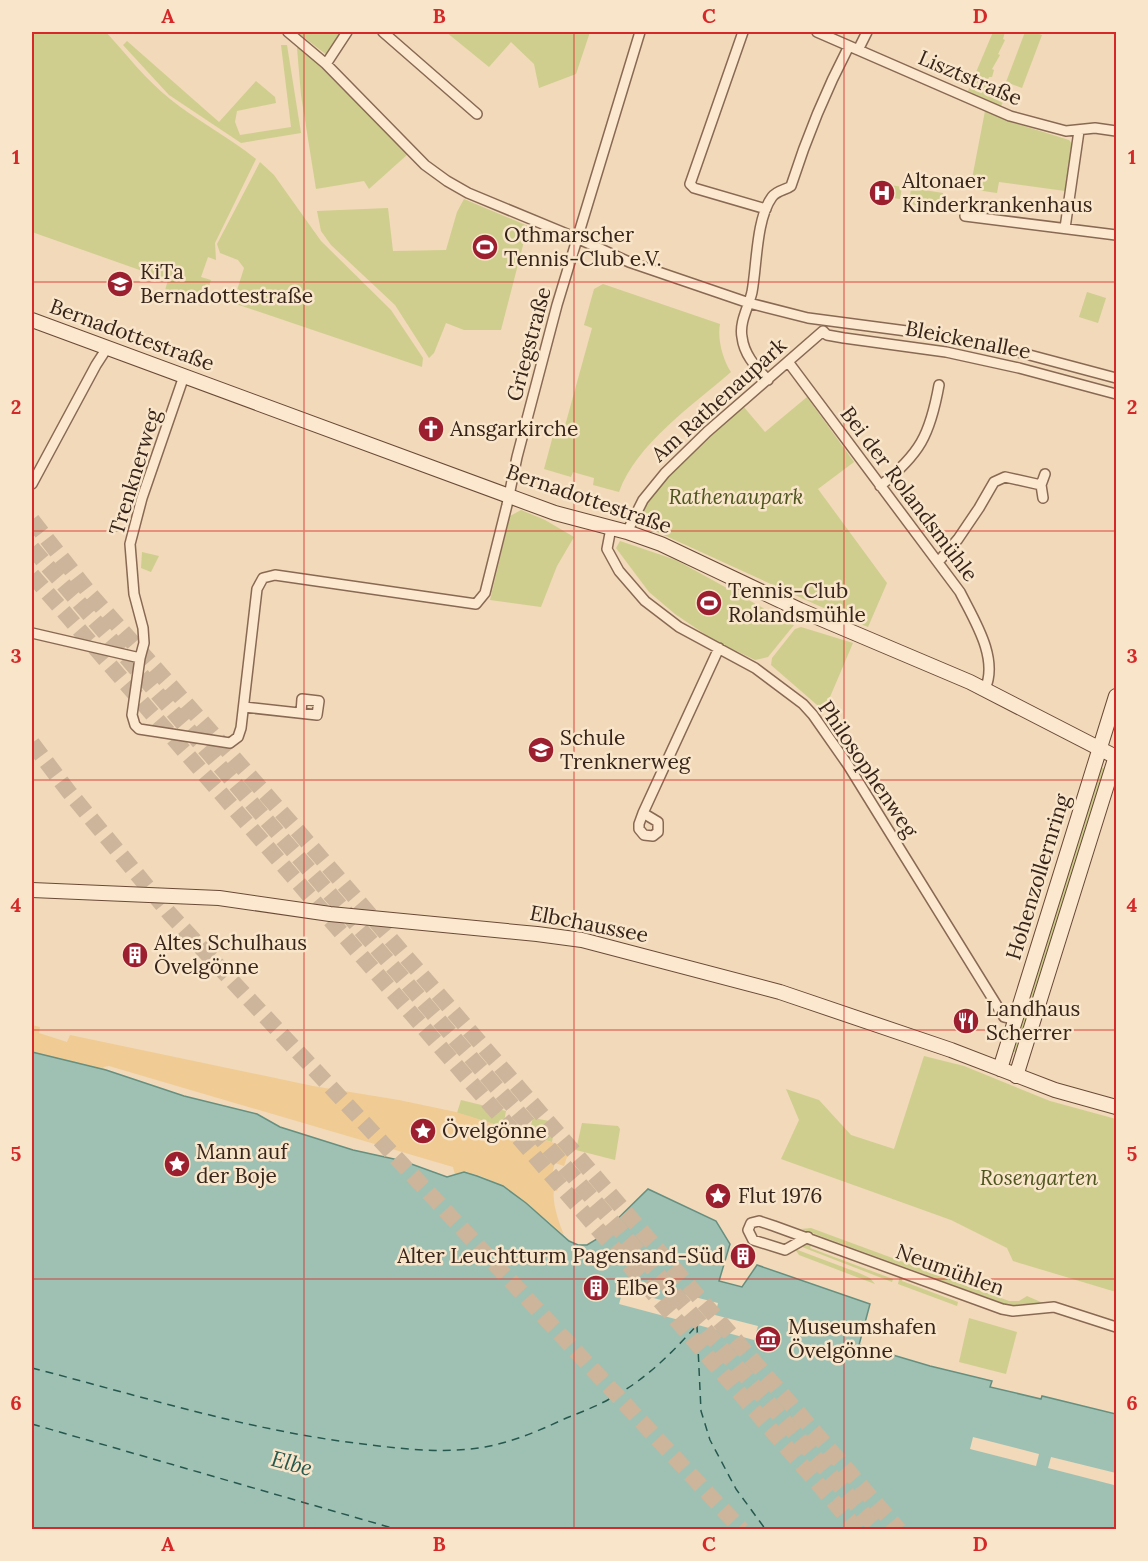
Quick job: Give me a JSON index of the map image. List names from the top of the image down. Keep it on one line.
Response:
{"streets":{"main road":["Bernadottestraße","Hohenzollernring","Elbchaussee"],"street":["Lisztstraße","Bleickenallee","Griegstraße","Am Rathenaupark","Trenknerweg","Bei der Rolandsmühle","Philosophenweg","Neumühlen"]},"crossings":[["Bernadottestraße","Griegstraße"],["Bernadottestraße","Am Rathenaupark"],["Bernadottestraße","Trenknerweg"],["Bernadottestraße","Bei der Rolandsmühle"],["Bernadottestraße","Philosophenweg"],["Bernadottestraße","Hohenzollernring"],["Bleickenallee","Griegstraße"],["Bleickenallee","Am Rathenaupark"],["Griegstraße","Trenknerweg"],["Am Rathenaupark","Bei der Rolandsmühle"],["Philosophenweg","Hohenzollernring"],["Hohenzollernring","Elbchaussee"]],"water":["Elbe"],"parks":["Rathenaupark","Rosengarten"],"places":{"hospital":["Altonaer Kinderkrankenhaus"],"sports":["Othmarscher Tennis-Club e.V.","Tennis-Club Rolandsmühle"],"school or university":["KiTa Bernadottestraße","Schule Trenknerweg"],"church":["Ansgarkirche"],"building":["Altes Schulhaus Övelgönne","Alter Leuchtturm Pagensand-Süd","Elbe 3"],"restaurant":["Landhaus Scherrer"],"place":["Övelgönne","Mann auf der Boje","Flut 1976"],"museum":["Museumshafen Övelgönne"]},"grid":{"columns":["A","B","C","D"],"rows":["1","2","3","4","5","6"]}}
